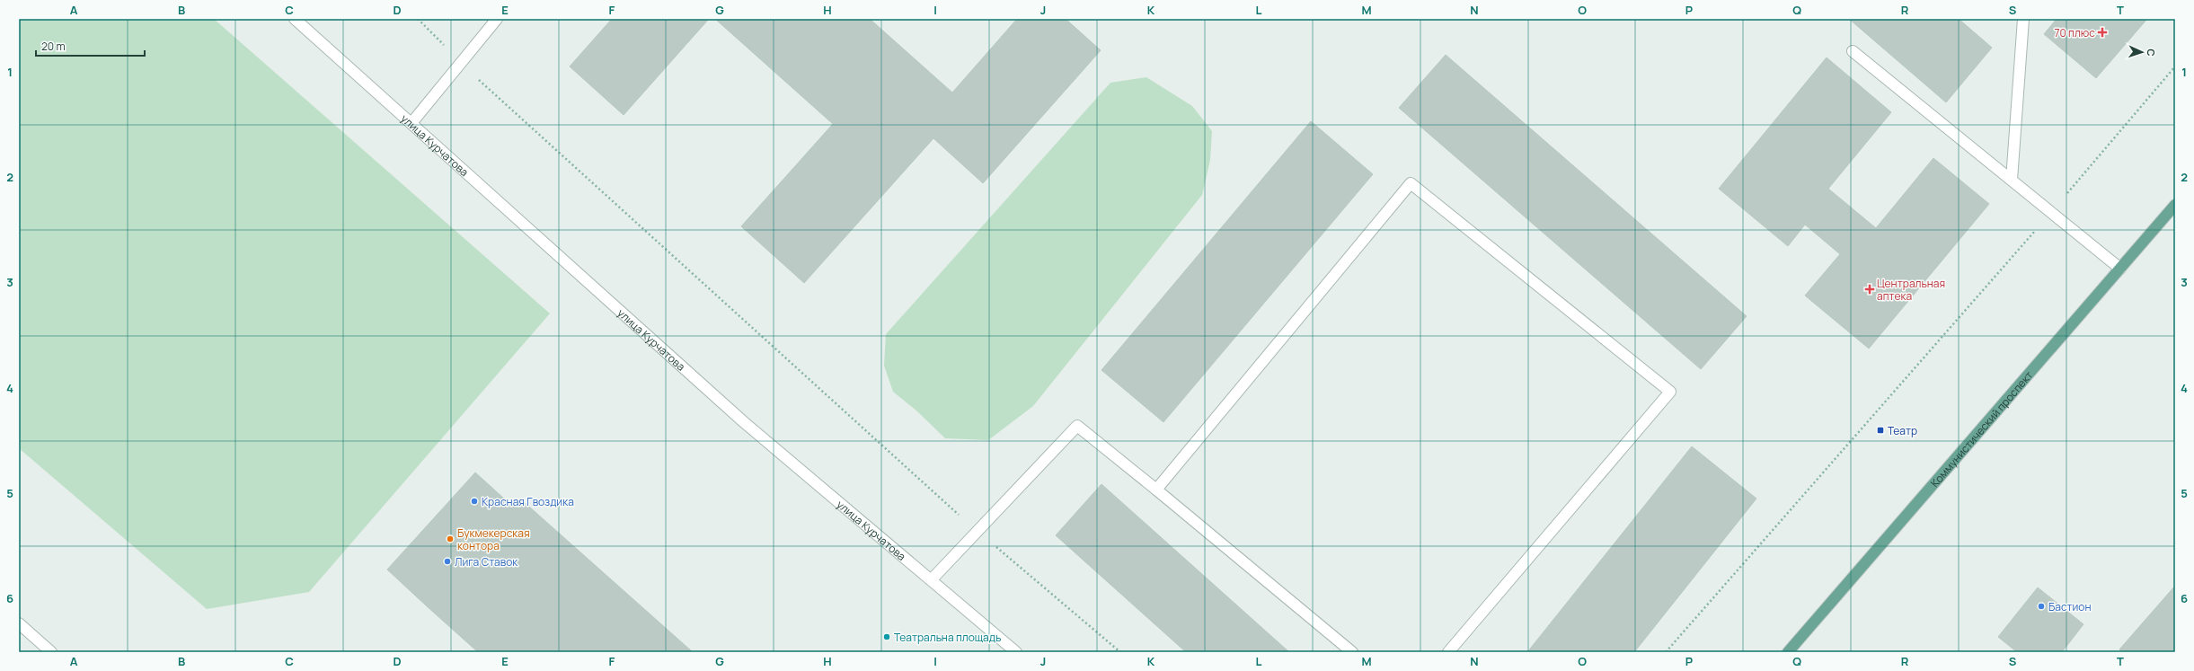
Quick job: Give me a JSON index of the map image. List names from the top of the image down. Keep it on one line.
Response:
{"streets":{"main road":["Коммунистический проспект"],"street":["улица Курчатова"]},"places":{"health":["70 плюс","Центральная аптека"],"transit":["Театр"],"other":["Красная Гвоздика","Букмекерская контора","Лига Ставок","Бастион","Театральна площадь"]},"scale_bar":"20 m","north":"right","grid":{"columns":["A","B","C","D","E","F","G","H","I","J","K","L","M","N","O","P","Q","R","S","T"],"rows":["1","2","3","4","5","6"]}}
